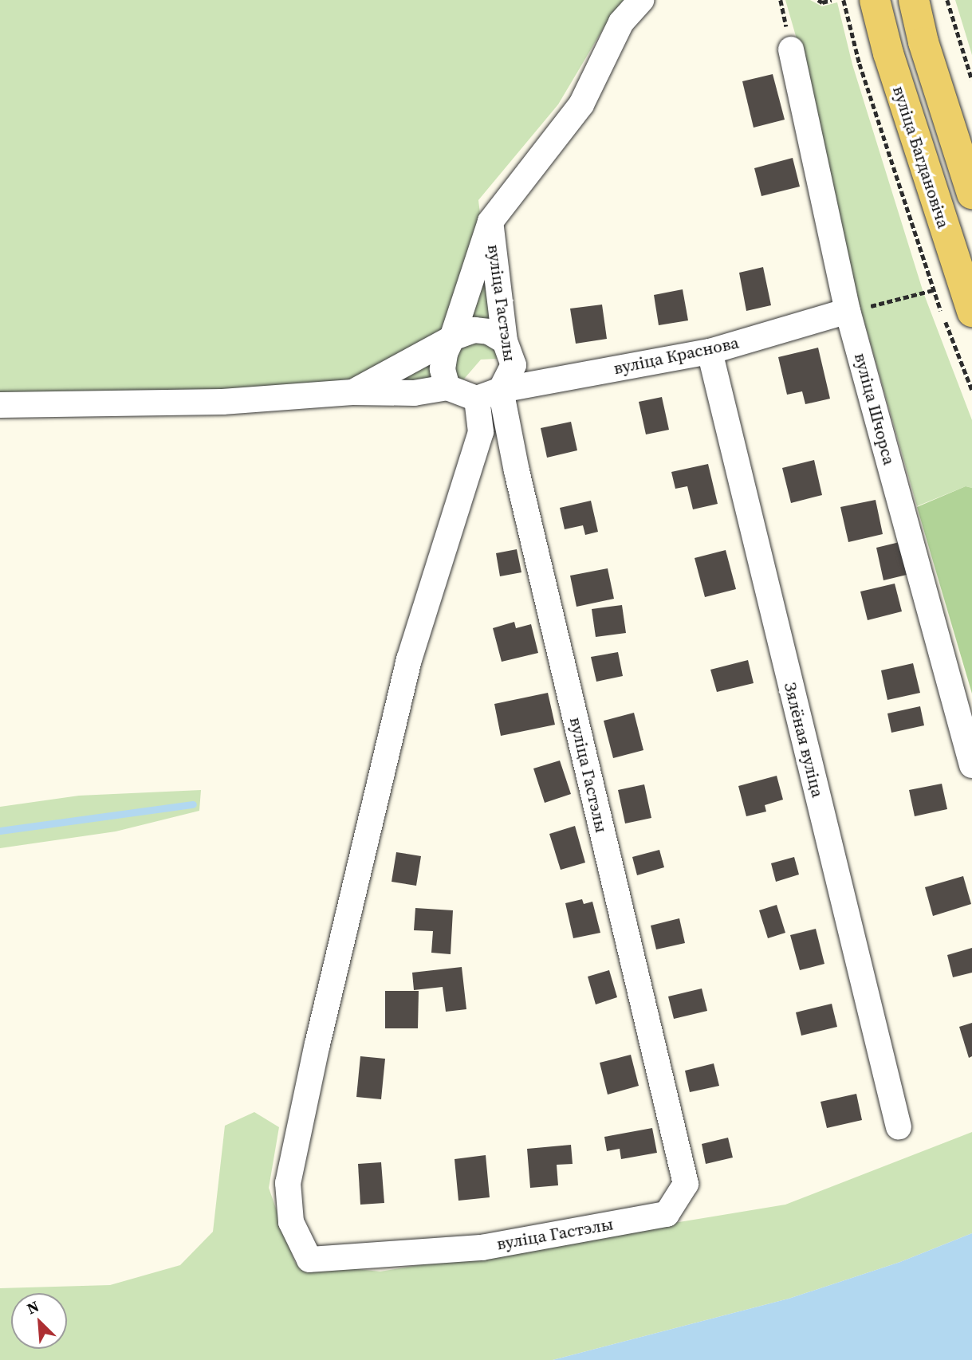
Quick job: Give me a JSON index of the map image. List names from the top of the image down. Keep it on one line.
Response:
{"streets":{"main road":["вуліца Багдановіча"],"street":["вуліца Гастэлы","вуліца Краснова","вуліца Шчорса","Зялёная вуліца"]},"crossings":[["вуліца Гастэлы","вуліца Краснова"],["вуліца Краснова","вуліца Шчорса"],["вуліца Краснова","Зялёная вуліца"]],"north":"top left"}
